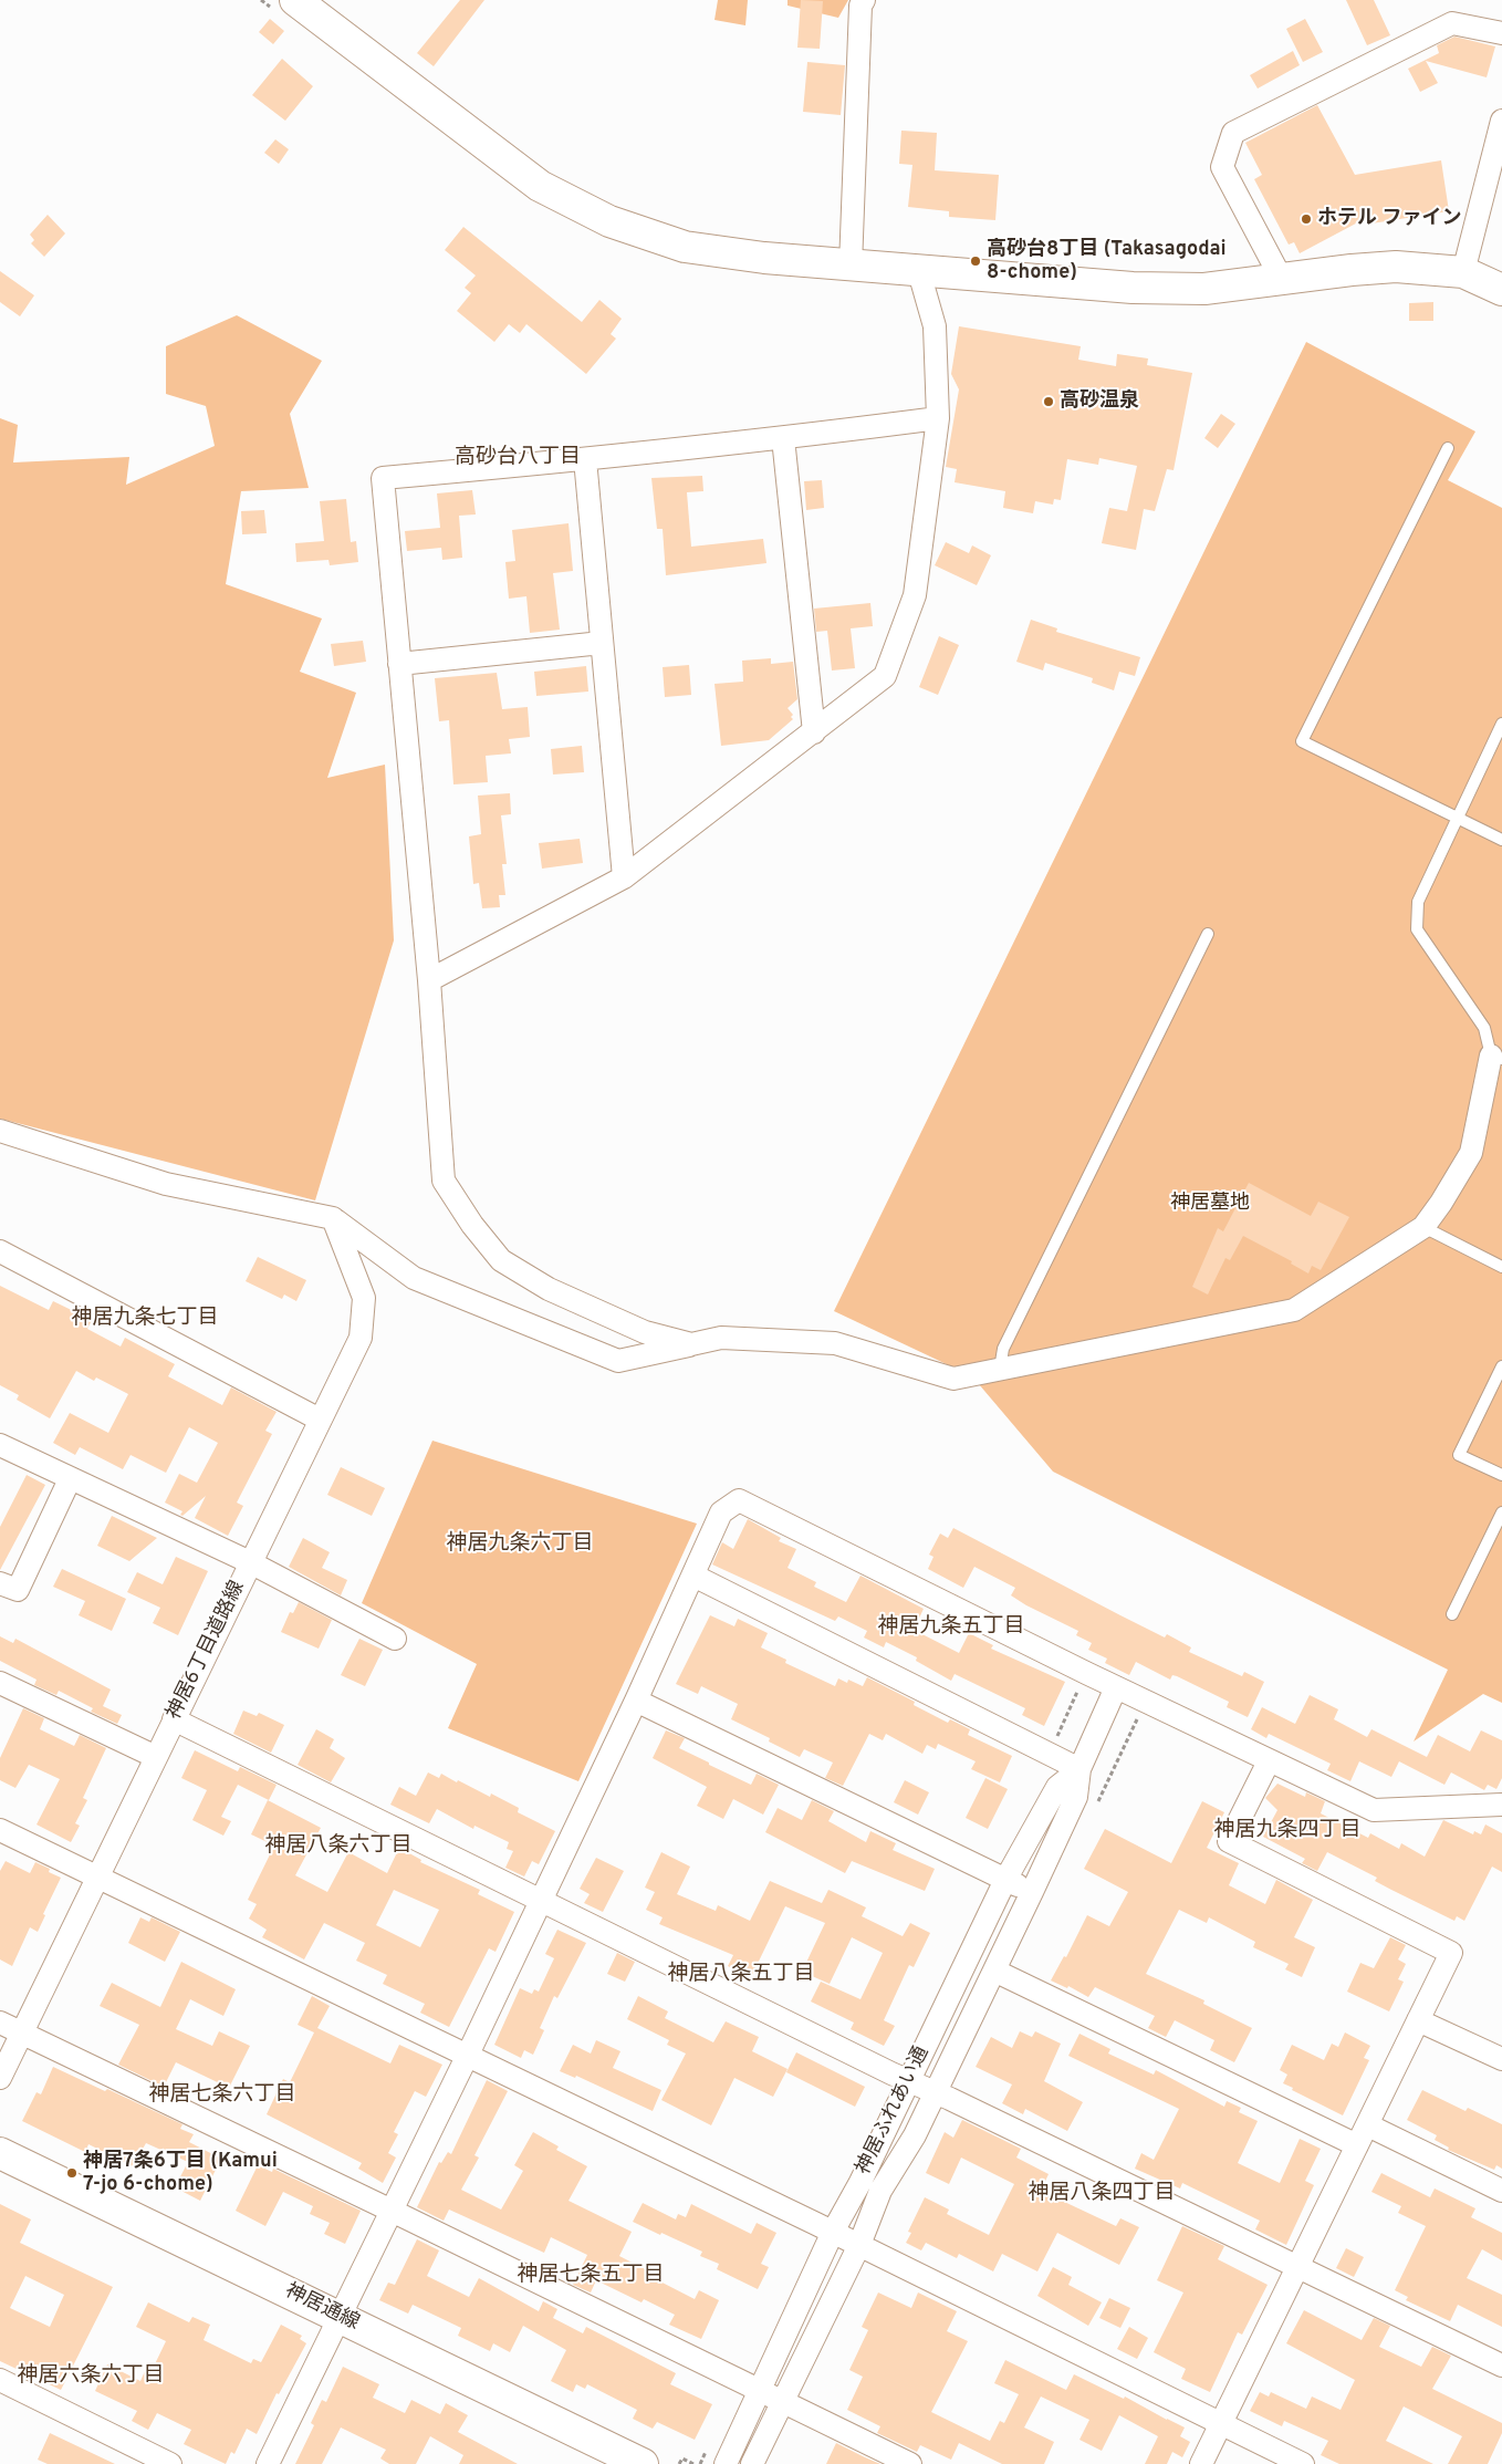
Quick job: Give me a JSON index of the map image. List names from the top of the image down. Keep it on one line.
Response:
{"streets":{"street":["神居6丁目道路線","神居ふれあい通","神居通線"]},"districts":["高砂台八丁目","神居九条七丁目","神居九条六丁目","神居九条五丁目","神居九条四丁目","神居八条六丁目","神居八条五丁目","神居七条六丁目","神居八条四丁目","神居七条五丁目","神居六条六丁目"],"parks":["神居墓地"],"places":["ホテル ファイン","高砂台8丁目 (Takasagodai 8-chome)","高砂温泉","神居7条6丁目 (Kamui 7-jo 6-chome)"]}
